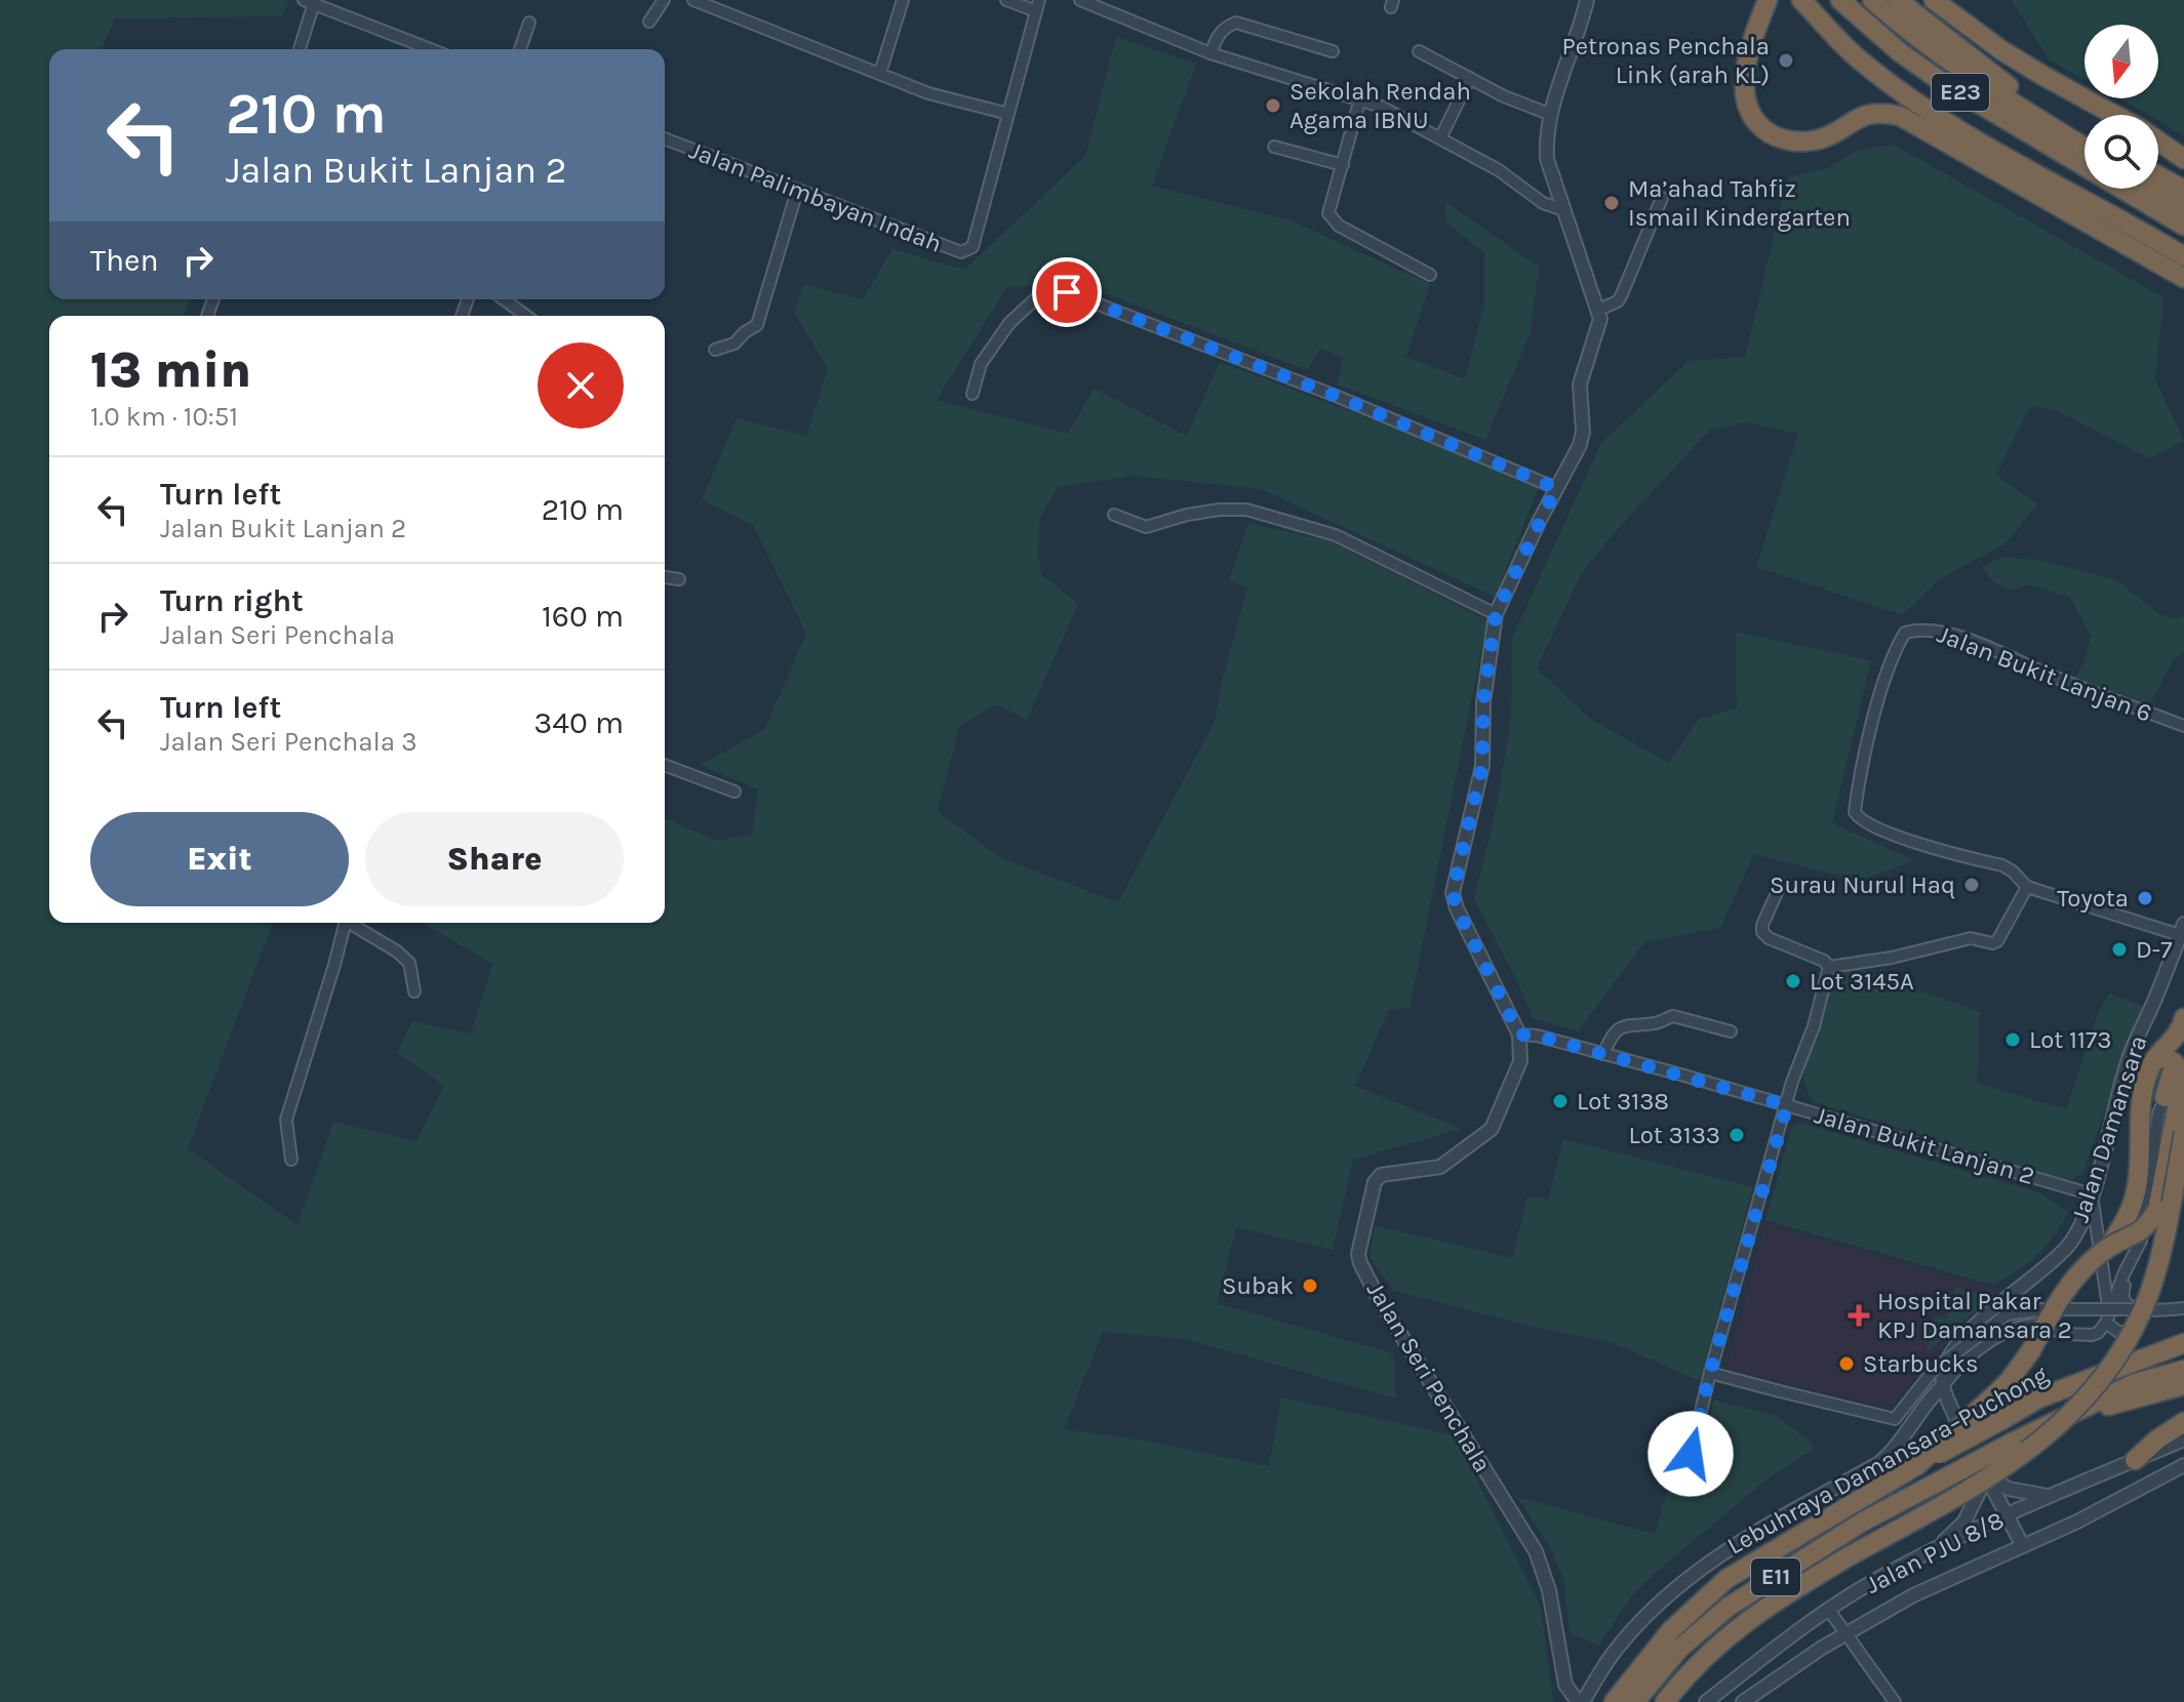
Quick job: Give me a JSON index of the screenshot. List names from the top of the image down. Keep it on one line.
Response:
{"streets":{"highway":["E23","Lebuhraya Damansara–Puchong","E11"],"street":["Jalan Palimbayan Indah","Jalan Bukit Lanjan 6","Jalan Damansara","Jalan Bukit Lanjan 2","Jalan Seri Penchala","Jalan PJU 8/8"]},"crossings":[["Jalan Damansara","Jalan Bukit Lanjan 2"],["Jalan Bukit Lanjan 2","Jalan Seri Penchala"]],"places":{"other":["Petronas Penchala Link (arah KL)","Sekolah Rendah Agama IBNU","Ma’ahad Tahfiz Ismail Kindergarten","Surau Nurul Haq","Toyota","D-7","Lot 3145A","Lot 1173","Lot 3138","Lot 3133","Subak","Starbucks"],"health":["Hospital Pakar KPJ Damansara 2"]},"north":"bottom","page":{"turn":["210 m","Jalan Bukit Lanjan 2"],"then":"Then","heading":["13 min","1.0 km · 10:51"],"list":[{"name":"Turn left","note":"Jalan Bukit Lanjan 2","value":"210 m"},{"name":"Turn right","note":"Jalan Seri Penchala","value":"160 m"},{"name":"Turn left","note":"Jalan Seri Penchala 3","value":"340 m"}],"buttons":["Exit","Share"]}}
